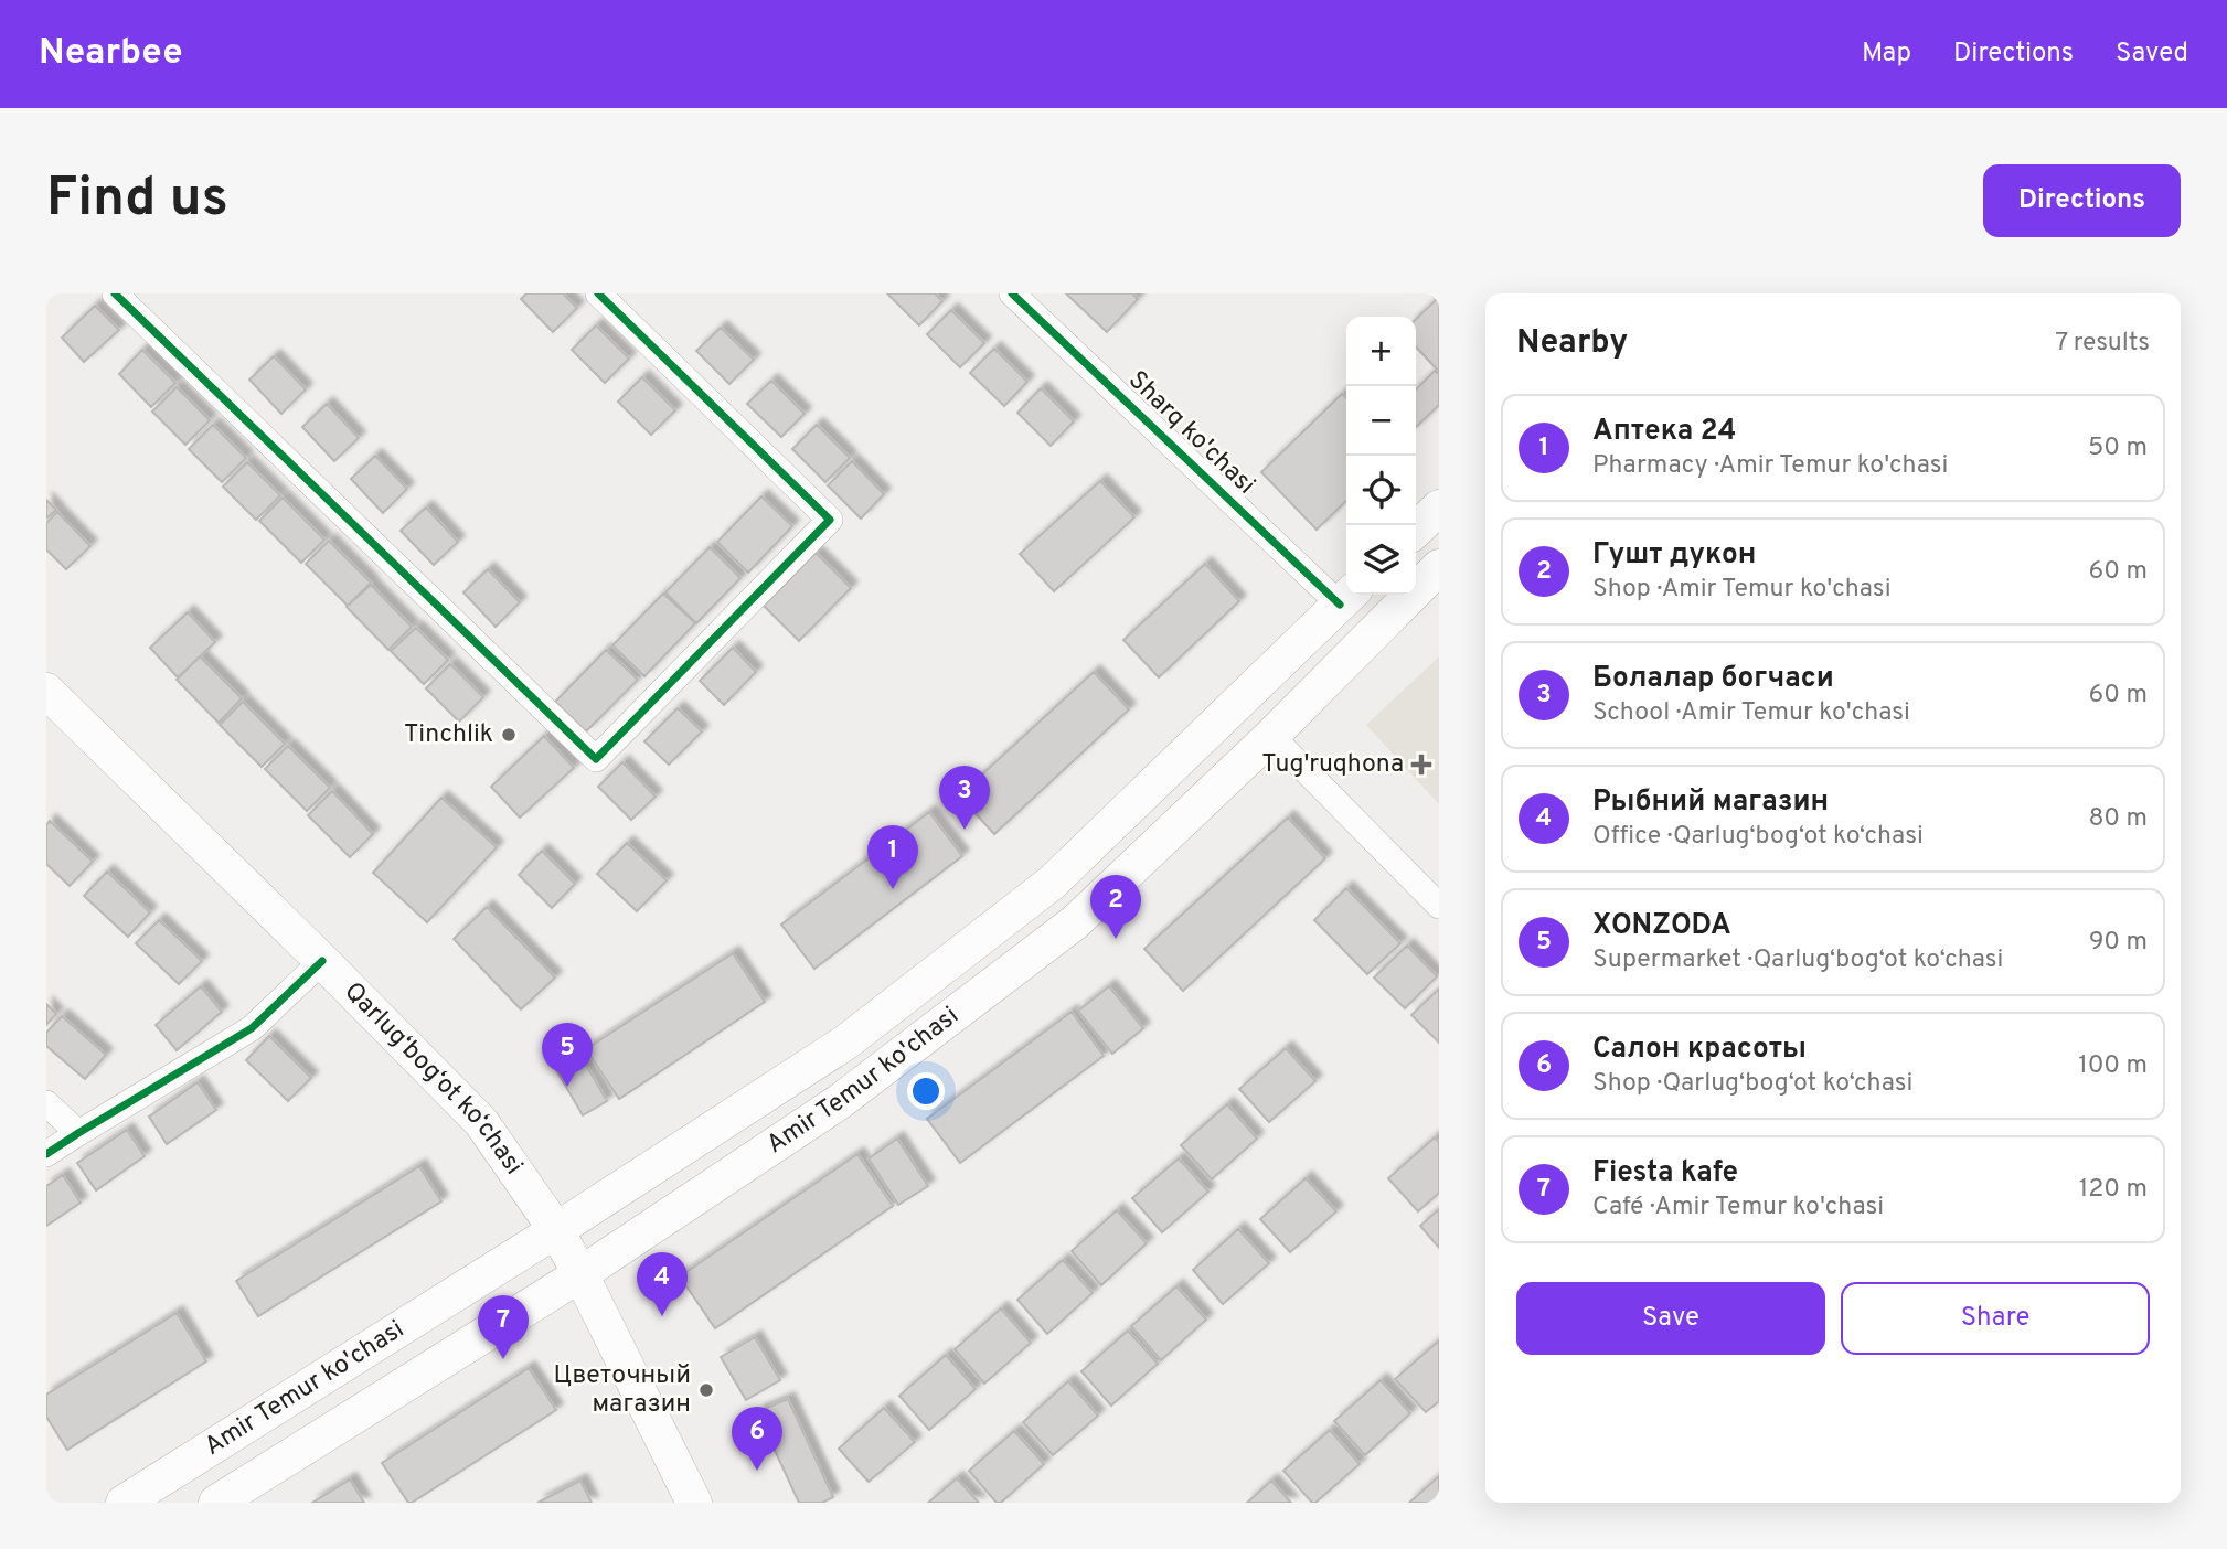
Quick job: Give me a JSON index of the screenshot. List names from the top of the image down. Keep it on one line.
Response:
{"streets":{"main road":["Qarlug‘bog‘ot ko‘chasi","Amir Temur ko'chasi"],"street":["Sharq ko'chasi"]},"crossings":[["Sharq ko'chasi","Amir Temur ko'chasi"],["Qarlug‘bog‘ot ko‘chasi","Amir Temur ko'chasi"]],"places":{"other":["Tinchlik","Цветочный магазин"],"health":["Tug'ruqhona"]},"page":{"header":"Nearbee","nav":["Map","Directions","Saved"],"buttons":["Directions",["Save","Share"]],"title":"Find us","heading":["Nearby","7 results"],"map_buttons":["+","−"],"list":[{"mark":"1","name":"Аптека 24","note":"Pharmacy · Amir Temur ko'chasi","value":"50 m"},{"mark":"2","name":"Гушт дукон","note":"Shop · Amir Temur ko'chasi","value":"60 m"},{"mark":"3","name":"Болалар богчаси","note":"School · Amir Temur ko'chasi","value":"60 m"},{"mark":"4","name":"Рыбний магазин","note":"Office · Qarlug‘bog‘ot ko‘chasi","value":"80 m"},{"mark":"5","name":"XONZODA","note":"Supermarket · Qarlug‘bog‘ot ko‘chasi","value":"90 m"},{"mark":"6","name":"Салон красоты","note":"Shop · Qarlug‘bog‘ot ko‘chasi","value":"100 m"},{"mark":"7","name":"Fiesta kafe","note":"Café · Amir Temur ko'chasi","value":"120 m"}],"pins":["3","1","2","5","4","7","6"]}}
